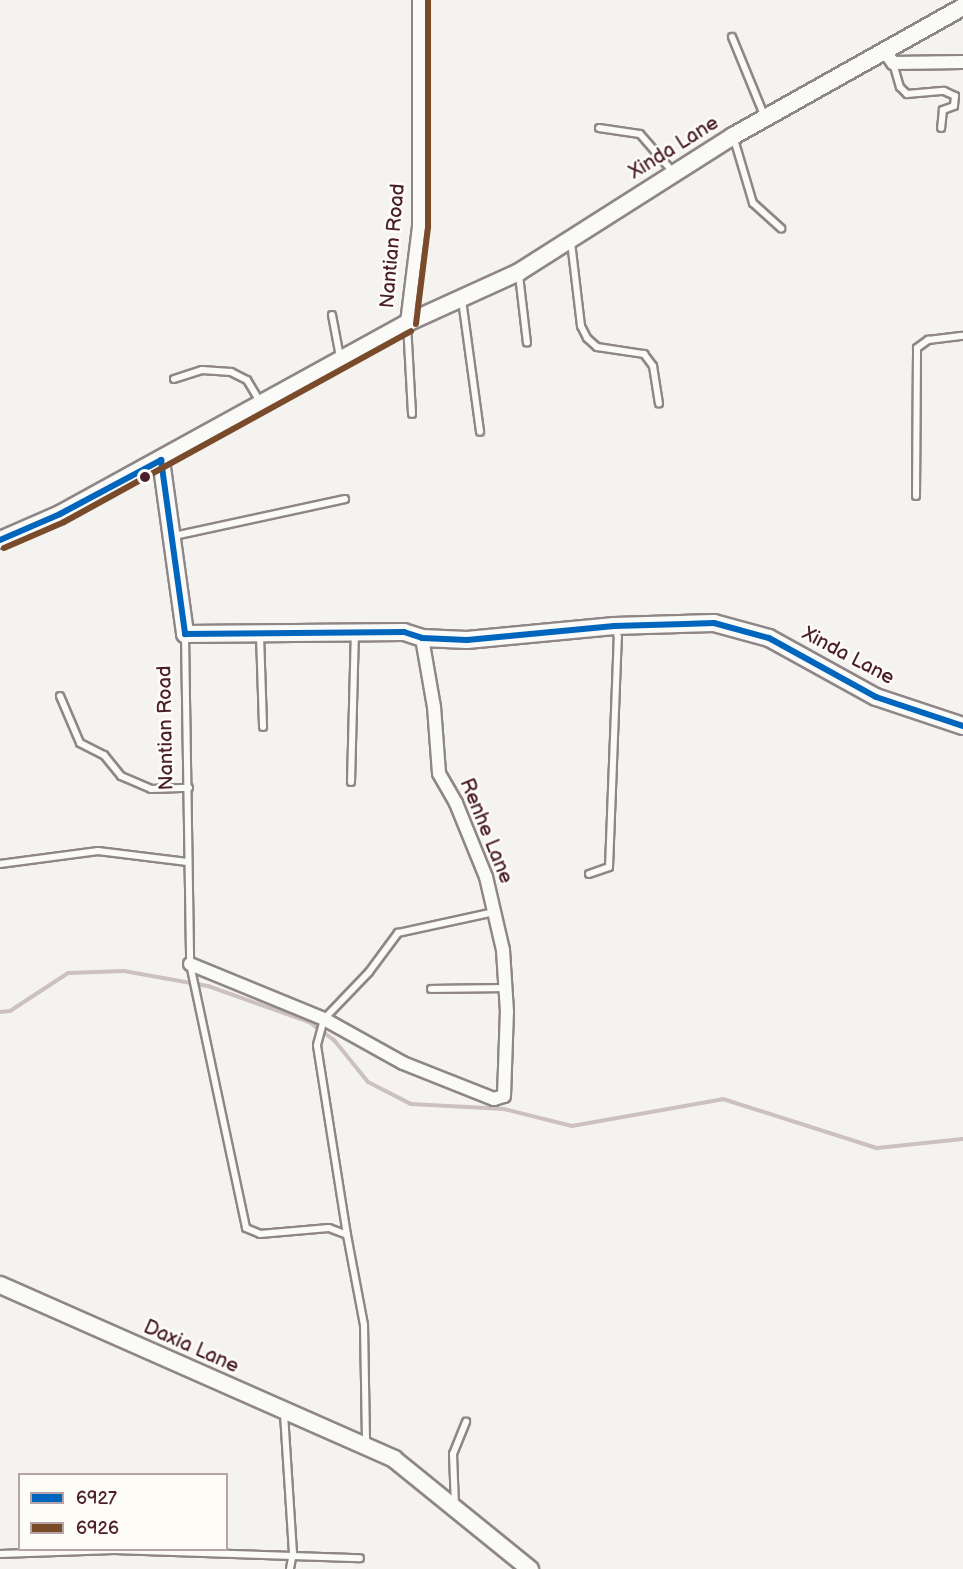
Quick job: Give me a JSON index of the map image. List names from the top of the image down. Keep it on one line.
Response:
{"streets":{"street":["Xinda Lane","Nantian Road","Renhe Lane","Daxia Lane"]},"crossings":[["Xinda Lane","Nantian Road"],["Nantian Road","Renhe Lane"]],"lines":["transit line 6926","transit line 6927"],"legend":["6927","6926"]}
